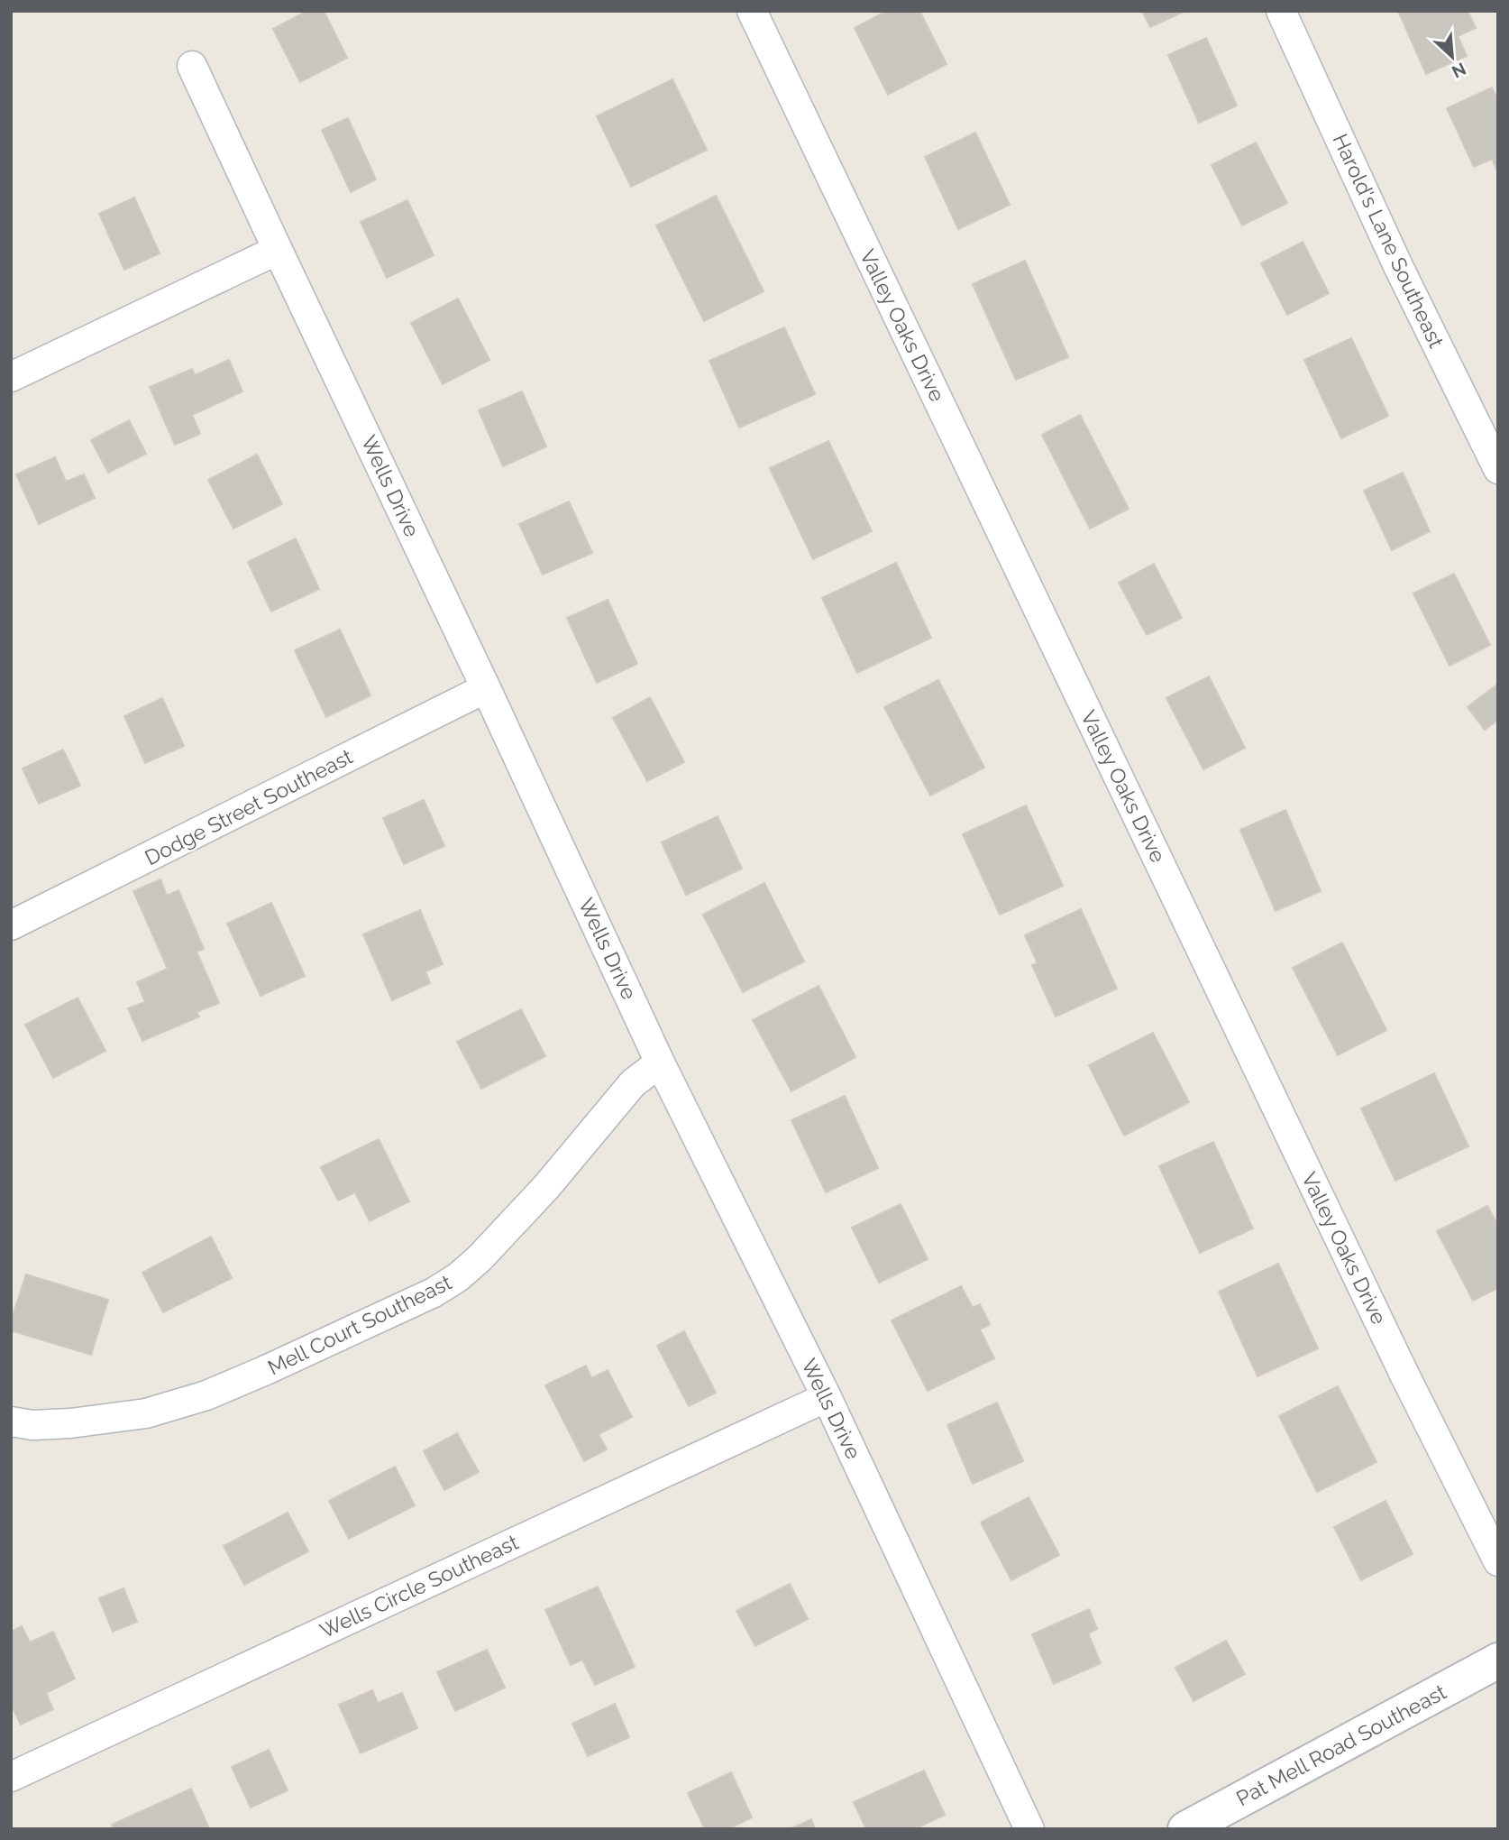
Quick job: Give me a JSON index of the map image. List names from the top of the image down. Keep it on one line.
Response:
{"streets":{"street":["Harold's Lane Southeast","Valley Oaks Drive","Wells Drive","Dodge Street Southeast","Mell Court Southeast","Wells Circle Southeast","Pat Mell Road Southeast"]},"crossings":[["Wells Drive","Dodge Street Southeast"],["Wells Drive","Mell Court Southeast"],["Wells Drive","Wells Circle Southeast"]],"north":"bottom right"}
